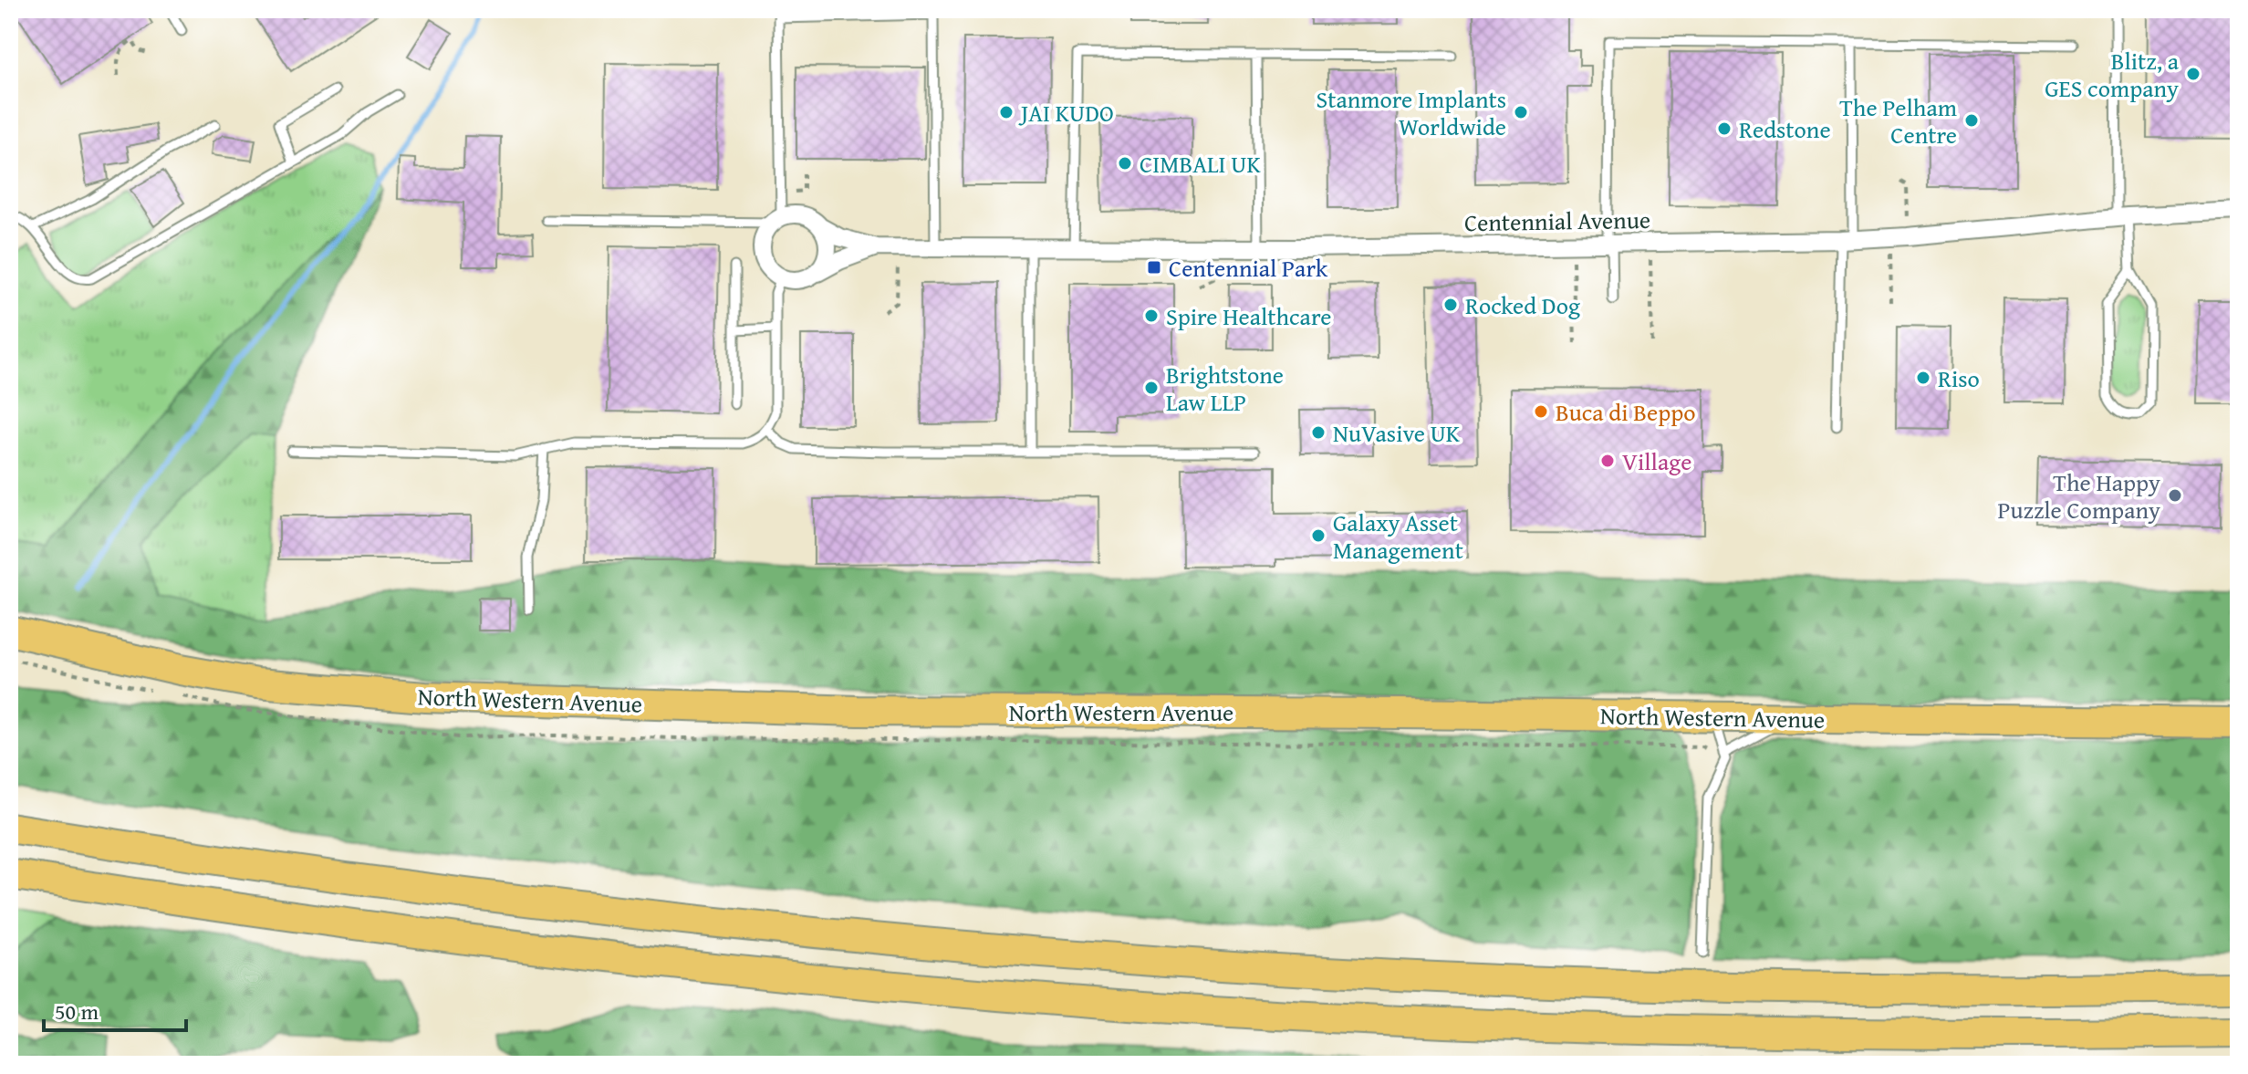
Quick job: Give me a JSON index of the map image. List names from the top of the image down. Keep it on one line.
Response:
{"streets":{"highway":["North Western Avenue"],"street":["Centennial Avenue"]},"places":{"other":["Blitz, a GES company","JAI KUDO","Stanmore Implants Worldwide","The Pelham Centre","Redstone","CIMBALI UK","Rocked Dog","Spire Healthcare","Riso","Brightstone Law LLP","Buca di Beppo","NuVasive UK","Village","The Happy Puzzle Company","Galaxy Asset Management"],"transit":["Centennial Park"]},"scale_bar":"50 m"}
